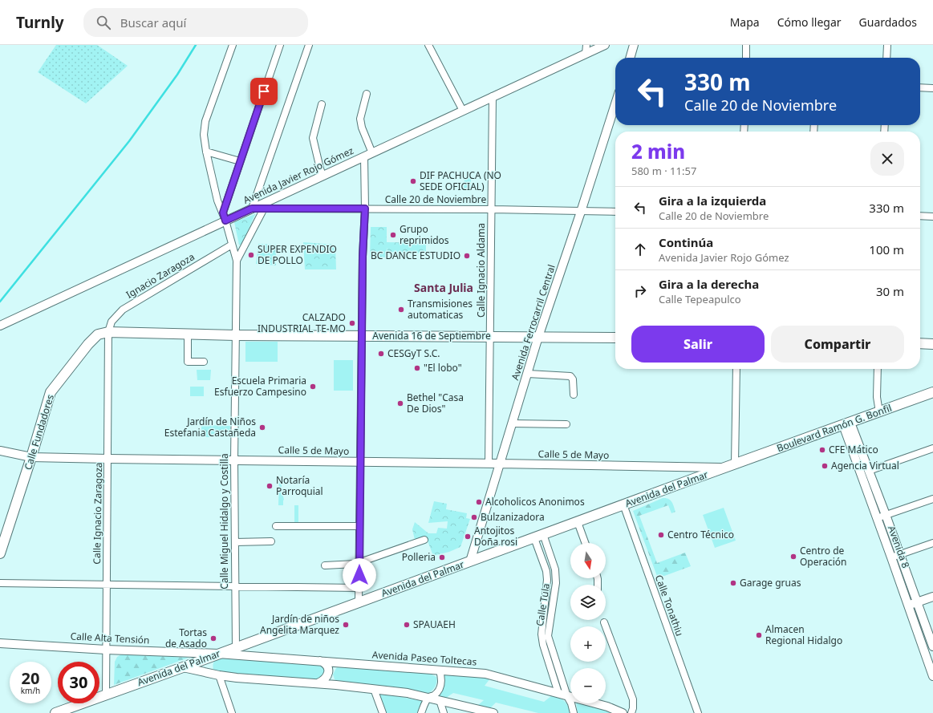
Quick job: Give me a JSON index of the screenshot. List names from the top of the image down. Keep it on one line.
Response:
{"streets":{"main road":["Avenida 16 de Septiembre","Boulevard Ramón G. Bonfil","Calle Fundadores","Avenida del Palmar"],"street":["Avenida Javier Rojo Gómez","Calle 20 de Noviembre","Calle Ignacio Aldama","Ignacio Zaragoza","Avenida Ferrocarril Central","Calle 5 de Mayo","Calle Ignacio Zaragoza","Calle Miguel Hidalgo y Costilla","Avenida 8","Calle Tula","Calle Tonathiu","Calle Alta Tensión","Avenida Paseo Toltecas"]},"crossings":[["Avenida Javier Rojo Gómez","Calle 20 de Noviembre"],["Avenida Javier Rojo Gómez","Calle Ignacio Aldama"],["Avenida Javier Rojo Gómez","Calle Miguel Hidalgo y Costilla"],["Calle 20 de Noviembre","Calle Ignacio Aldama"],["Calle 20 de Noviembre","Avenida Ferrocarril Central"],["Calle 20 de Noviembre","Calle Miguel Hidalgo y Costilla"],["Calle Ignacio Aldama","Avenida 16 de Septiembre"],["Calle Ignacio Aldama","Calle 5 de Mayo"],["Ignacio Zaragoza","Avenida 16 de Septiembre"],["Ignacio Zaragoza","Calle Fundadores"],["Ignacio Zaragoza","Calle Ignacio Zaragoza"],["Ignacio Zaragoza","Calle Miguel Hidalgo y Costilla"],["Avenida Ferrocarril Central","Avenida 16 de Septiembre"],["Avenida Ferrocarril Central","Calle 5 de Mayo"],["Avenida Ferrocarril Central","Avenida del Palmar"],["Avenida 16 de Septiembre","Calle Fundadores"],["Avenida 16 de Septiembre","Calle Ignacio Zaragoza"],["Avenida 16 de Septiembre","Calle Miguel Hidalgo y Costilla"],["Boulevard Ramón G. Bonfil","Avenida del Palmar"],["Boulevard Ramón G. Bonfil","Avenida 8"],["Calle Fundadores","Calle 5 de Mayo"],["Calle Fundadores","Calle Ignacio Zaragoza"],["Calle 5 de Mayo","Avenida del Palmar"],["Calle 5 de Mayo","Calle Ignacio Zaragoza"],["Calle 5 de Mayo","Calle Miguel Hidalgo y Costilla"],["Avenida del Palmar","Calle Ignacio Zaragoza"],["Avenida del Palmar","Calle Miguel Hidalgo y Costilla"],["Avenida del Palmar","Calle Tula"],["Avenida del Palmar","Calle Tonathiu"],["Avenida del Palmar","Calle Alta Tensión"],["Avenida del Palmar","Avenida Paseo Toltecas"],["Calle Ignacio Zaragoza","Calle Alta Tensión"],["Calle Tula","Avenida Paseo Toltecas"],["Calle Alta Tensión","Avenida Paseo Toltecas"]],"districts":["Santa Julia"],"places":["DIF PACHUCA (NO SEDE OFICIAL)","Grupo reprimidos","SUPER EXPENDIO DE POLLO","BC DANCE ESTUDIO","Transmisiones automaticas","CALZADO INDUSTRIAL TE-MO","CESGyT S.C.","\"El lobo\"","Escuela Primaria Esfuerzo Campesino","Bethel \"Casa De Dios\"","Jardín de Niños Estefania Castañeda","CFE Mático","Agencia Virtual","Notaría Parroquial","Alcoholicos Anonimos","Bulzanizadora","Centro Técnico","Antojitos Doña rosi","Centro de Operación","Polleria","Garage gruas","Jardín de niños Angelita Marquez","SPAUAEH","Almacen Regional Hidalgo","Tortas de Asado"],"north":"bottom","page":{"header":"Turnly","search":"Buscar aquí","nav":["Mapa","Cómo llegar","Guardados"],"turn":["330 m","Calle 20 de Noviembre"],"heading":["2 min","580 m · 11:57"],"list":[{"name":"Gira a la izquierda","note":"Calle 20 de Noviembre","value":"330 m"},{"name":"Continúa","note":"Avenida Javier Rojo Gómez","value":"100 m"},{"name":"Gira a la derecha","note":"Calle Tepeapulco","value":"30 m"}],"buttons":["Salir","Compartir"],"map_buttons":["+","−"],"speed":"20 km/h","limit":"30"}}
